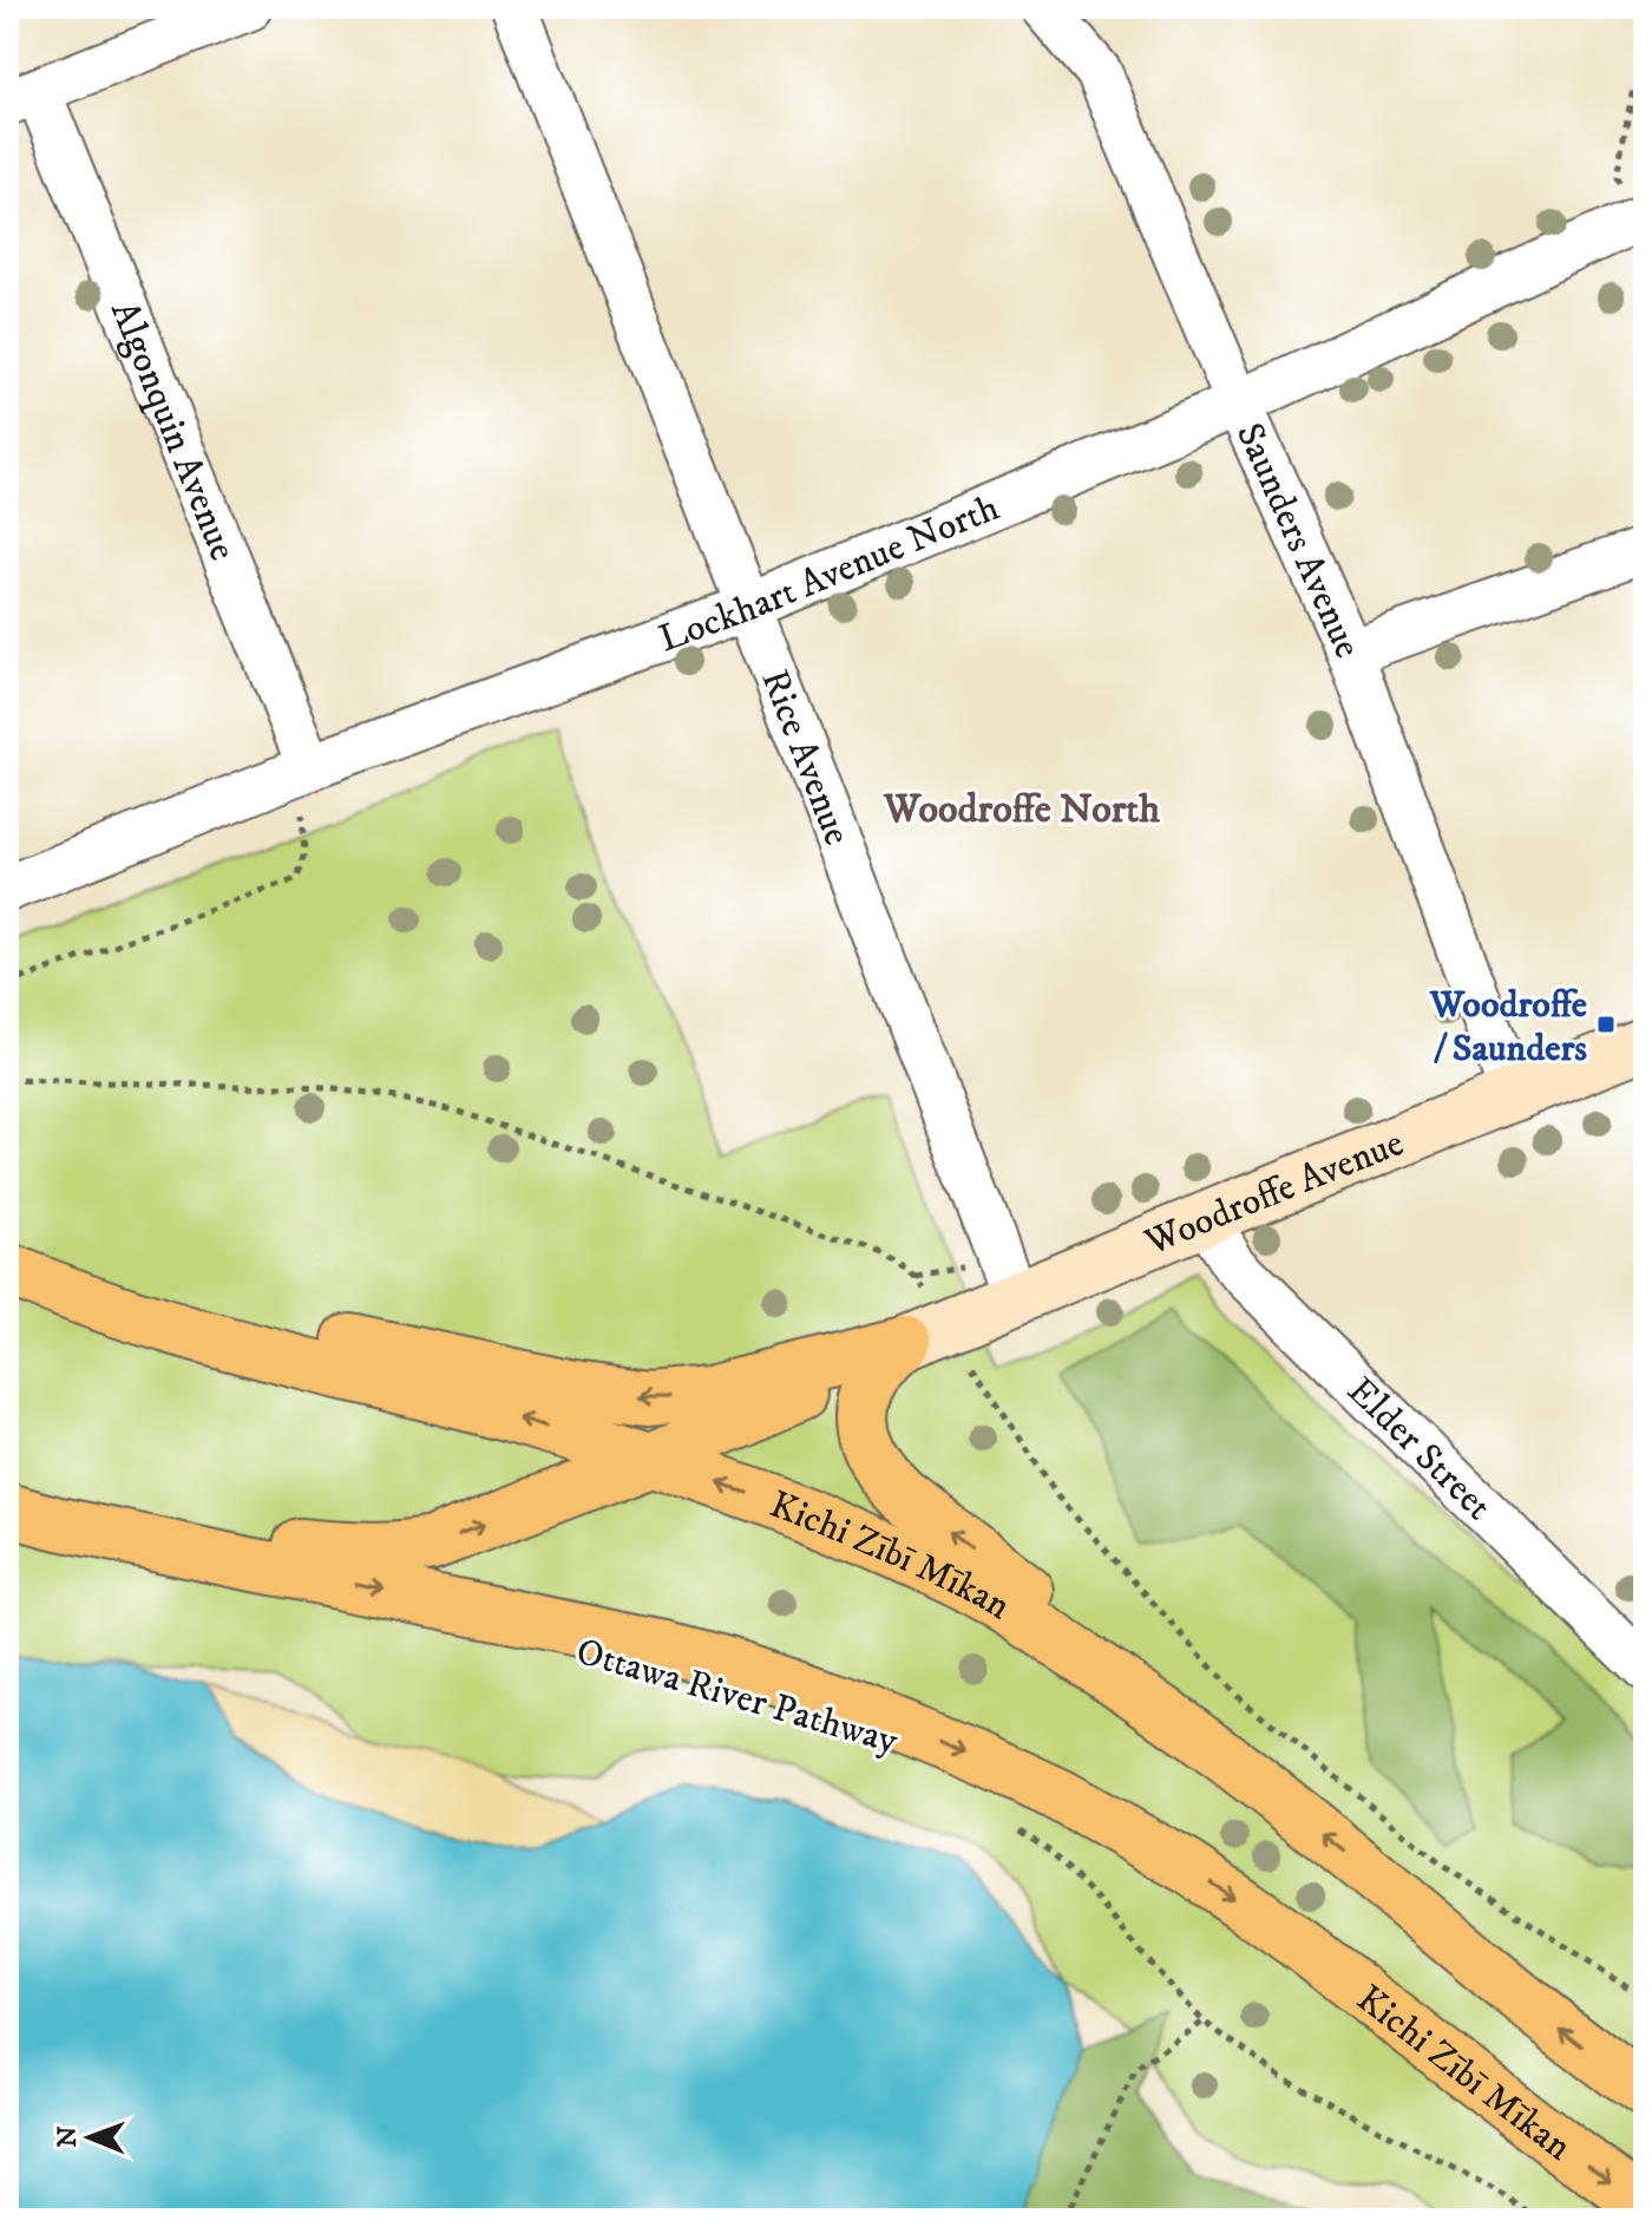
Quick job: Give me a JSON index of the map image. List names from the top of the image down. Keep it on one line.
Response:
{"streets":{"highway":["Kichi Zībī Mīkan"],"main road":["Woodroffe Avenue"],"street":["Algonquin Avenue","Saunders Avenue","Lockhart Avenue North","Rice Avenue","Elder Street"]},"crossings":[["Algonquin Avenue","Lockhart Avenue North"],["Saunders Avenue","Lockhart Avenue North"],["Saunders Avenue","Woodroffe Avenue"],["Lockhart Avenue North","Rice Avenue"],["Rice Avenue","Woodroffe Avenue"],["Woodroffe Avenue","Elder Street"]],"districts":["Woodroffe North"],"places":{"transit":["Woodroffe / Saunders"]},"north":"left"}
